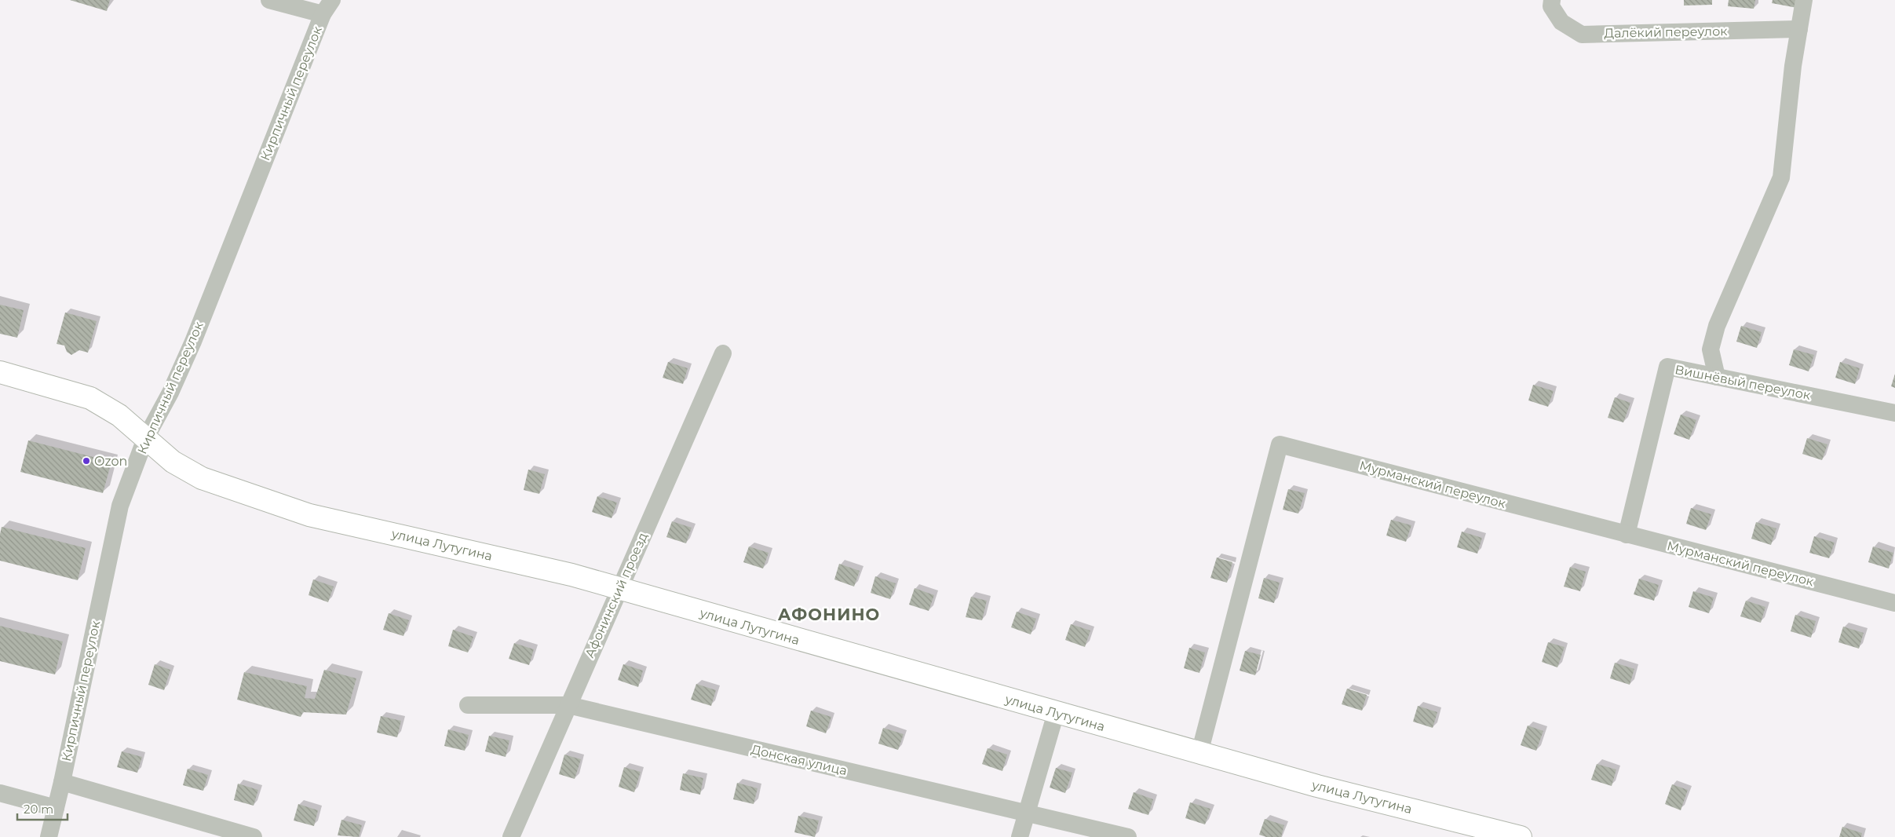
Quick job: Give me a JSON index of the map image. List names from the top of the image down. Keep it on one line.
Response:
{"streets":{"main road":["улица Лутугина"],"street":["Далёкий переулок","Кирпичный переулок","Вишнёвый переулок","Мурманский переулок","Афонинский проезд","Донская улица"]},"crossings":[["Кирпичный переулок","улица Лутугина"],["Вишнёвый переулок","Мурманский переулок"],["Мурманский переулок","улица Лутугина"],["улица Лутугина","Афонинский проезд"],["Афонинский проезд","Донская улица"]],"districts":["АФОНИНО"],"places":["Ozon"],"scale_bar":"20 m"}
